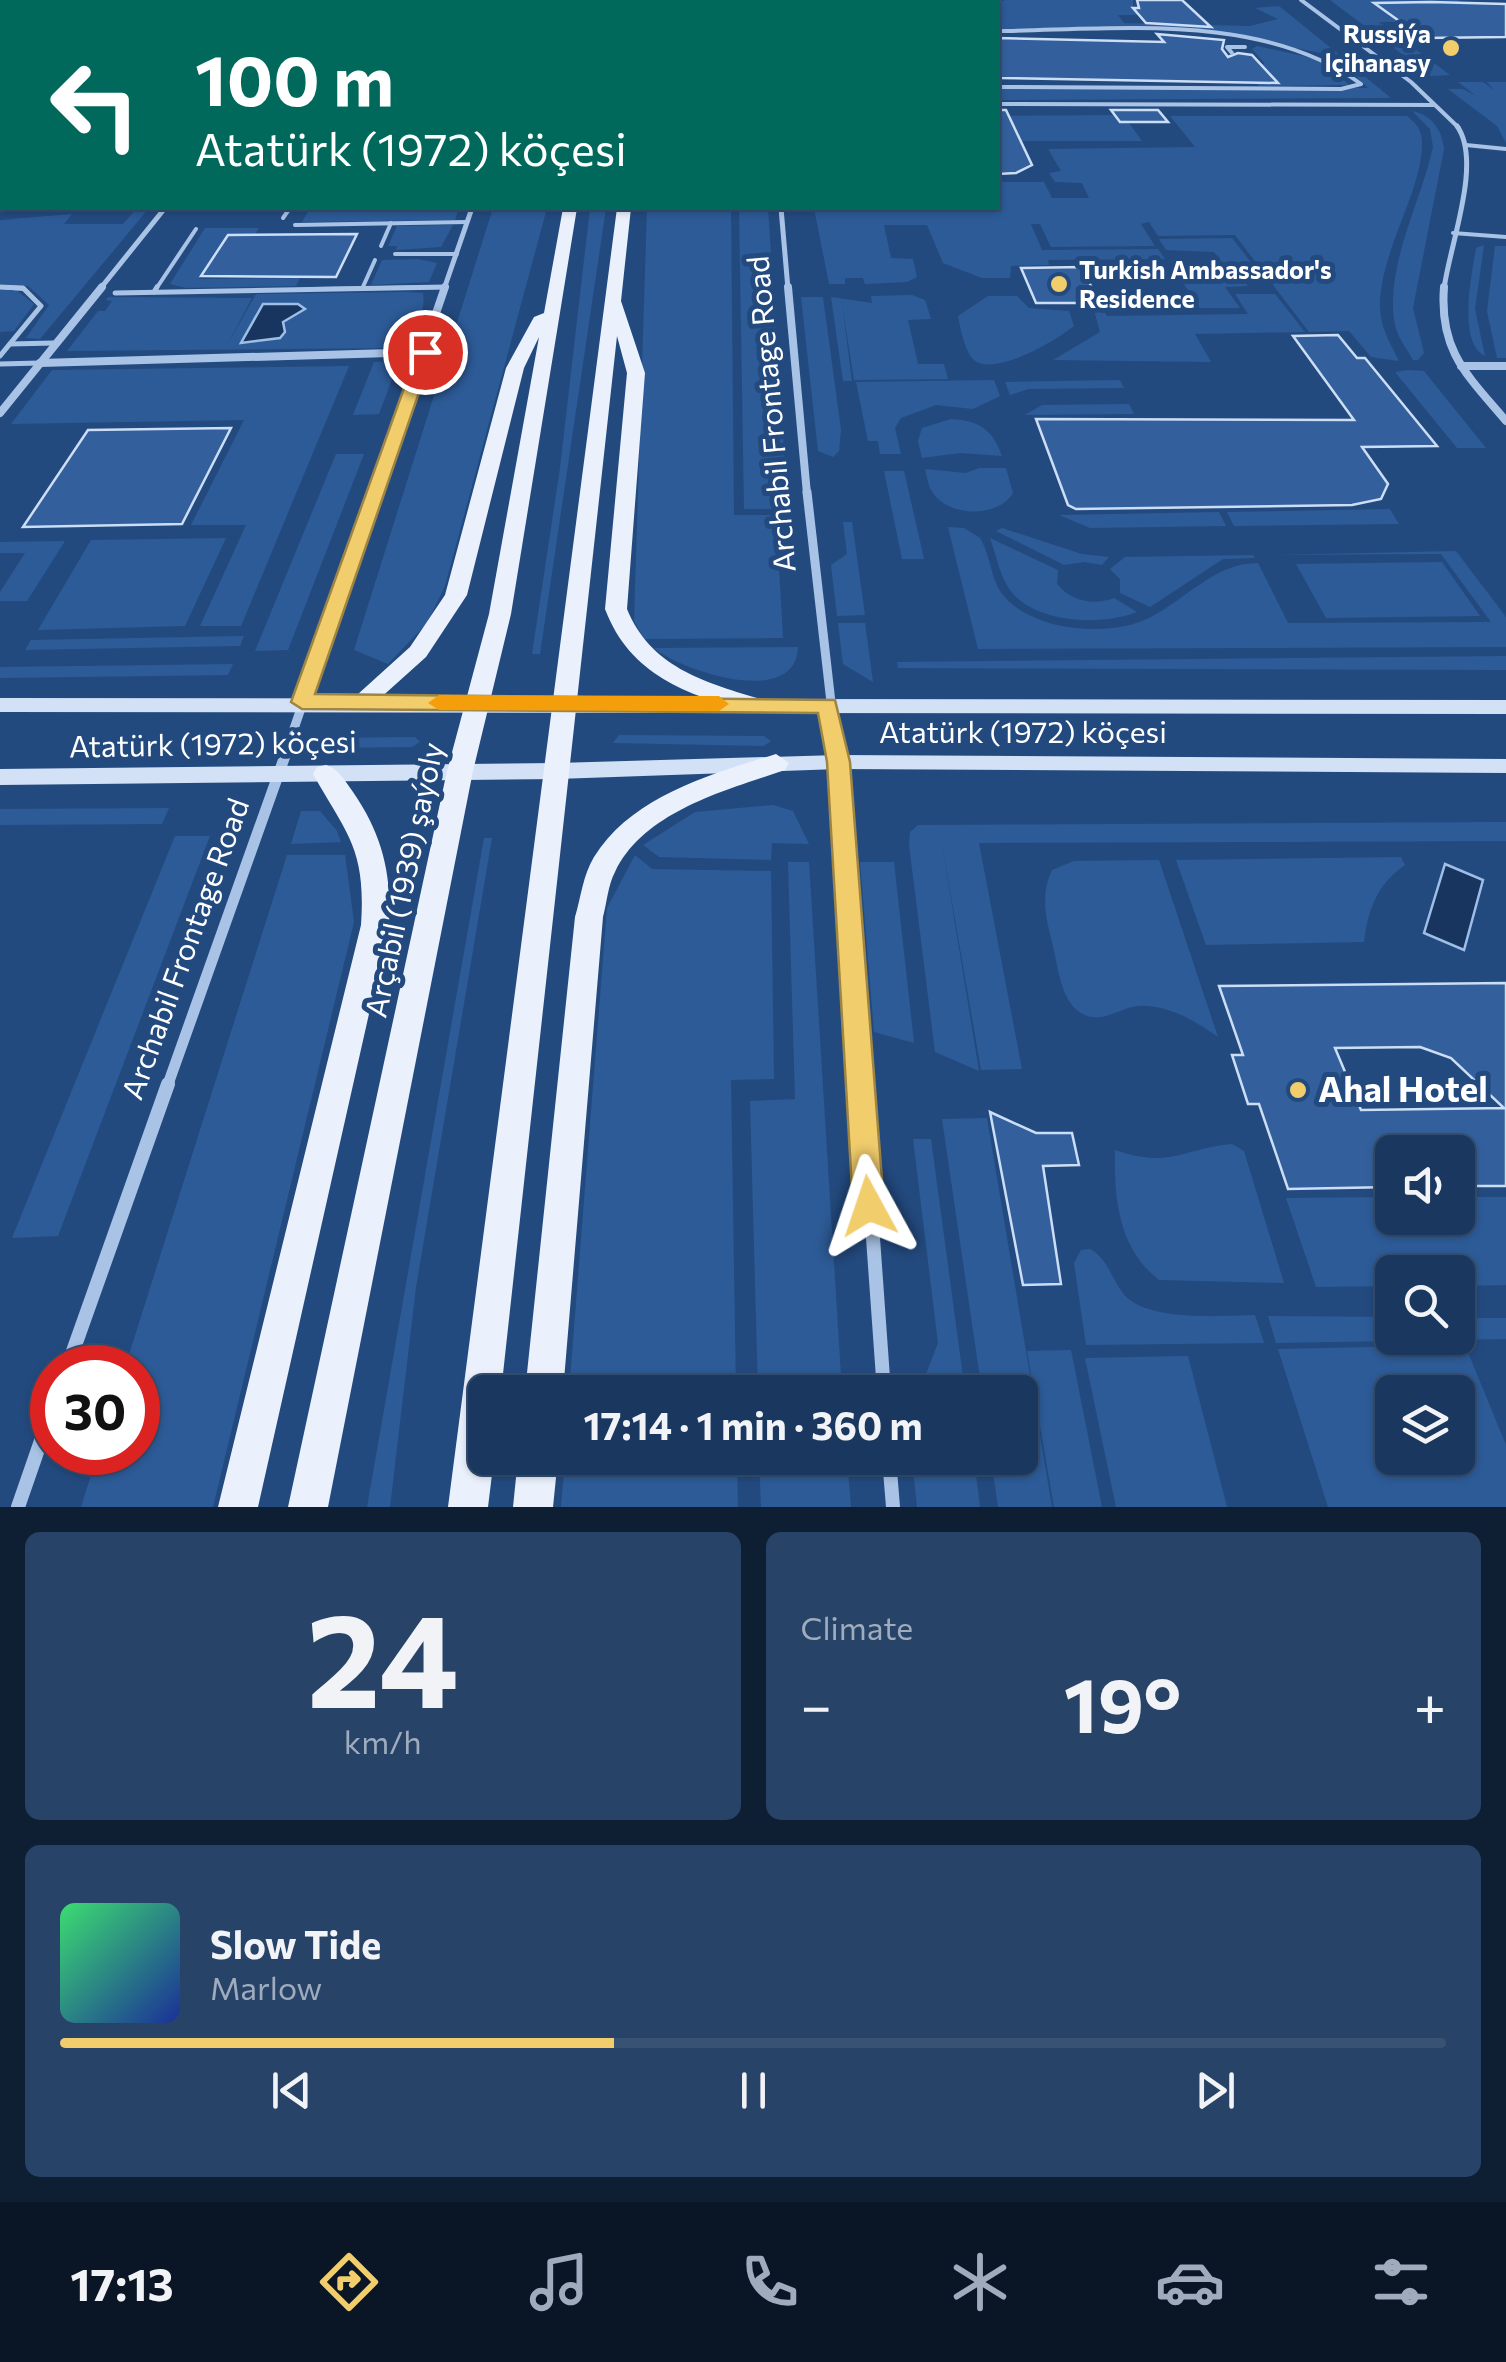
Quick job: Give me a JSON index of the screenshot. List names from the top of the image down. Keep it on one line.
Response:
{"streets":{"main road":["Atatürk (1972) köçesi","Arçabil (1939) şaýoly"],"street":["Archabil Frontage Road"]},"crossings":[["Archabil Frontage Road","Atatürk (1972) köçesi"],["Atatürk (1972) köçesi","Arçabil (1939) şaýoly"]],"places":["Russiýa lçihanasy","Turkish Ambassador's Residence","Ahal Hotel"],"page":{"turn":["100 m","Atatürk (1972) köçesi"],"limit":"30","trip":"17:14 · 1 min · 360 m","tile":[["24","km/h"],"Climate"],"heat":["−","19°","+"],"song":["Slow Tide","Marlow"],"tabs":"17:13"}}
